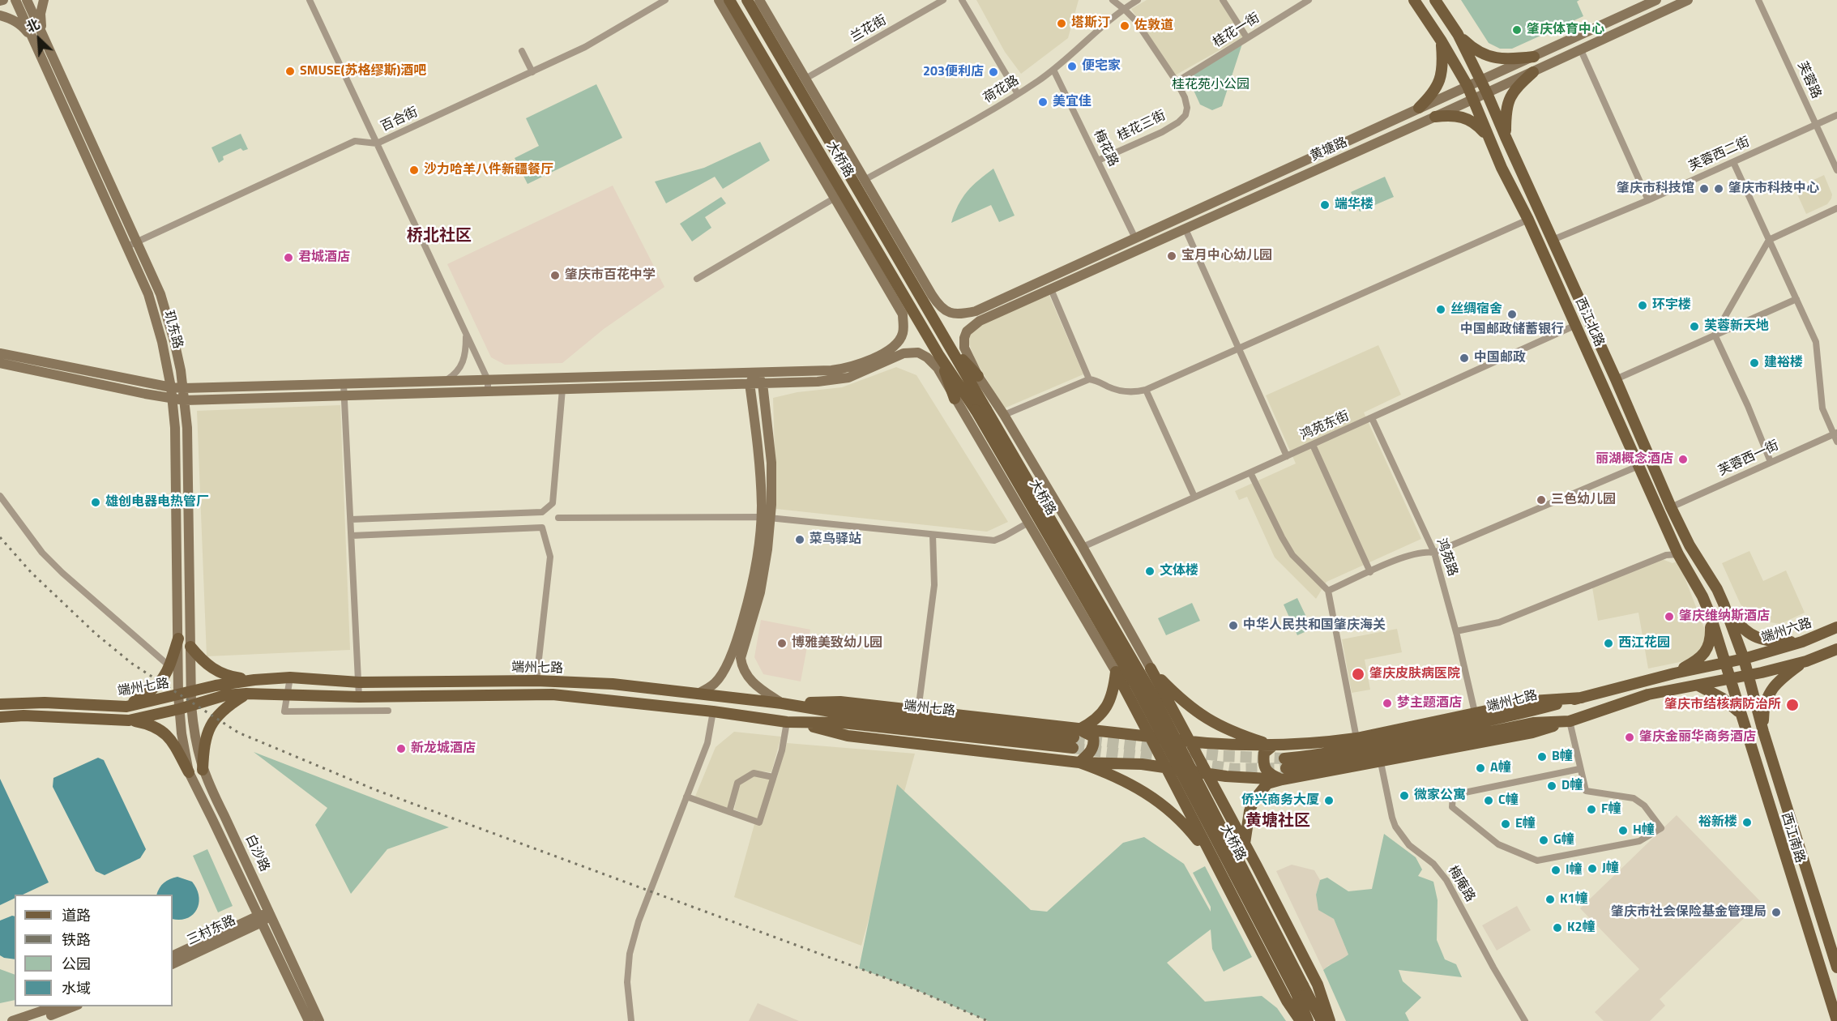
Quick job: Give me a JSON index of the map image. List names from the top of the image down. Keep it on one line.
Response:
{"streets":{"main road":["大桥路","西江北路","端州六路","端州七路","西江南路"],"street":["兰花街","桂花一街","芙蓉路","荷花路","百合街","桂花三街","梅花路","黄塘路","芙蓉西二街","玑东路","鸿苑东街","芙蓉西一街","鸿苑路","白沙路","梅庵路","三村东路"]},"crossings":[["桂花一街","桂花三街"],["芙蓉路","芙蓉西二街"],["荷花路","桂花三街"],["荷花路","梅花路"],["百合街","玑东路"],["桂花三街","梅花路"],["梅花路","黄塘路"],["黄塘路","西江北路"],["芙蓉西二街","西江北路"],["西江北路","鸿苑东街"],["西江北路","芙蓉西一街"],["西江北路","端州六路"],["西江北路","端州七路"],["西江北路","西江南路"],["玑东路","端州七路"],["玑东路","白沙路"],["鸿苑东街","鸿苑路"],["端州六路","端州七路"],["端州六路","西江南路"],["端州七路","西江南路"],["端州七路","白沙路"],["白沙路","三村东路"]],"districts":["桥北社区","黄塘社区"],"parks":["桂花苑小公园"],"places":["塔斯汀","佐敦道","肇庆体育中心","便宅家","SMUSE(苏格缪斯)酒吧","203便利店","美宜佳","沙力哈羊八件新疆餐厅","肇庆市科技馆","肇庆市科技中心","端华楼","宝月中心幼儿园","君城酒店","肇庆市百花中学","环宇楼","丝绸宿舍","中国邮政储蓄银行","芙蓉新天地","中国邮政","建裕楼","丽湖概念酒店","三色幼儿园","雄创电器电热管厂","菜鸟驿站","文体楼","肇庆维纳斯酒店","中华人民共和国肇庆海关","博雅美致幼儿园","西江花园","肇庆皮肤病医院","梦主题酒店","肇庆市结核病防治所","肇庆金丽华商务酒店","新龙城酒店","B幢","A幢","D幢","微家公寓","侨兴商务大厦","C幢","F幢","裕新楼","E幢","H幢","G幢","J幢","I幢","K1幢","肇庆市社会保险基金管理局","K2幢"],"legend":["道路","铁路","公园","水域"],"north":"top left"}
